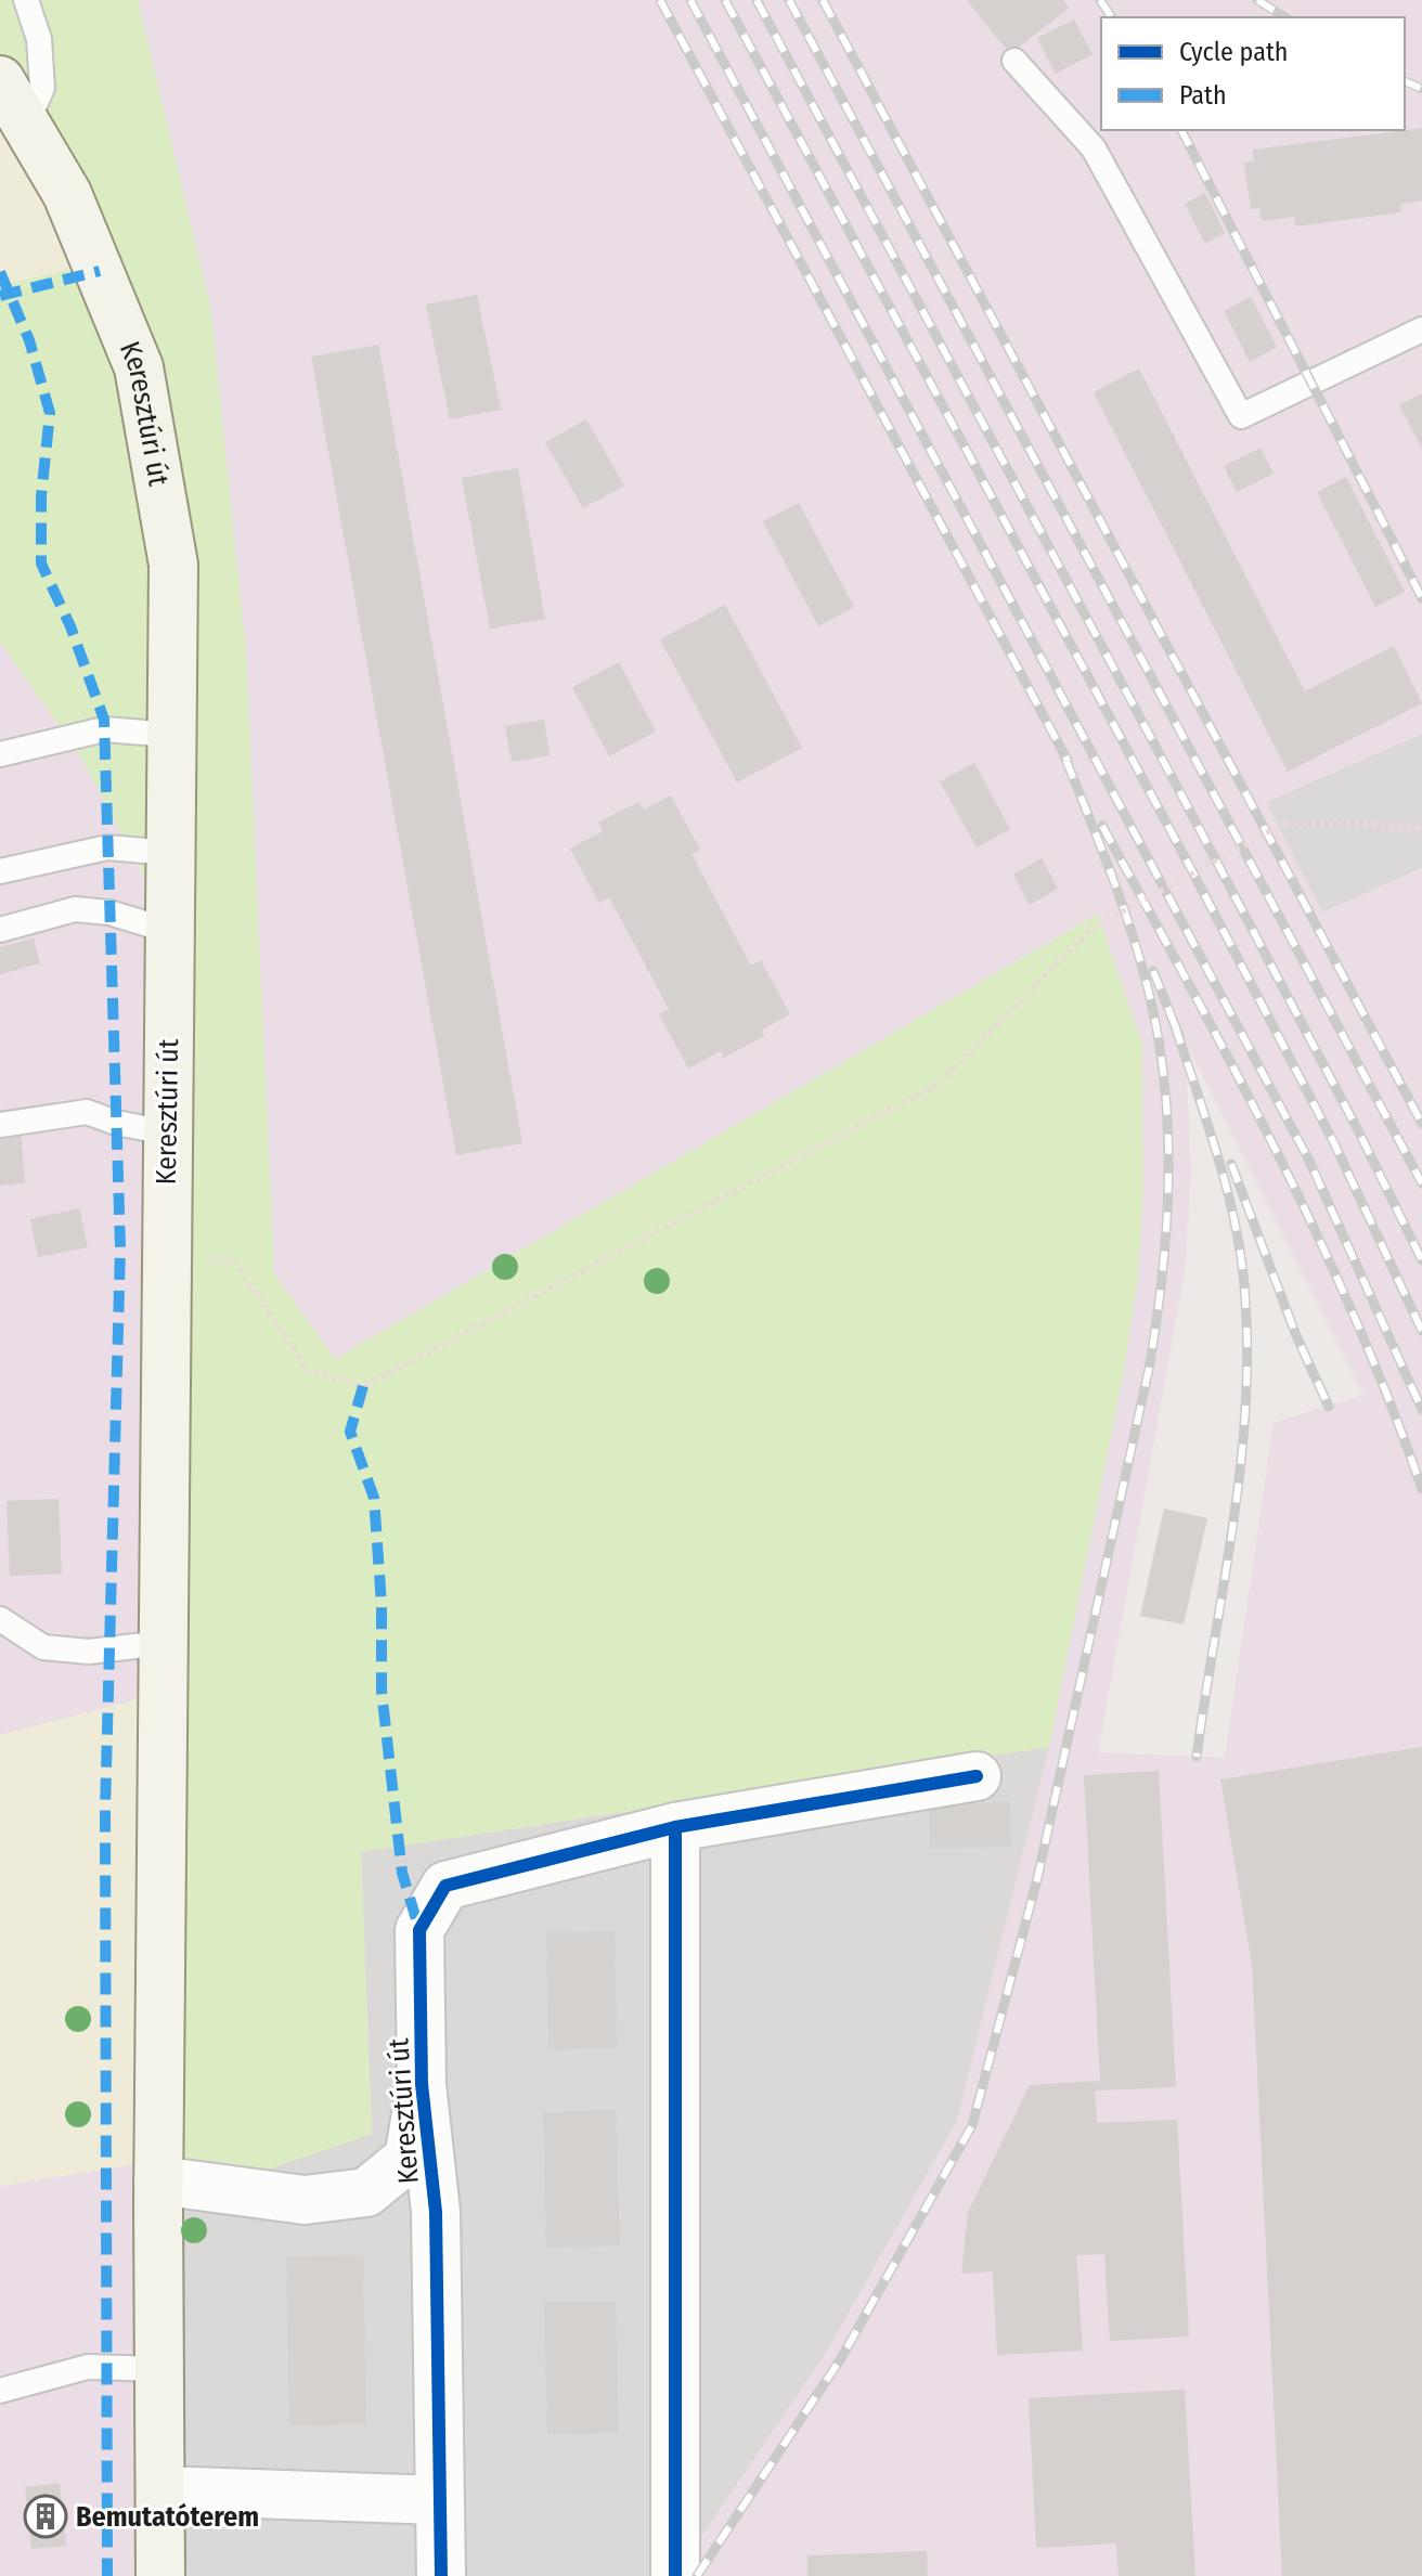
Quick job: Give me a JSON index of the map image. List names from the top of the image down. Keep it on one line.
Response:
{"streets":{"main road":["Keresztúri út"]},"places":{"building":["Bemutatóterem"]},"legend":["Cycle path","Path"]}
